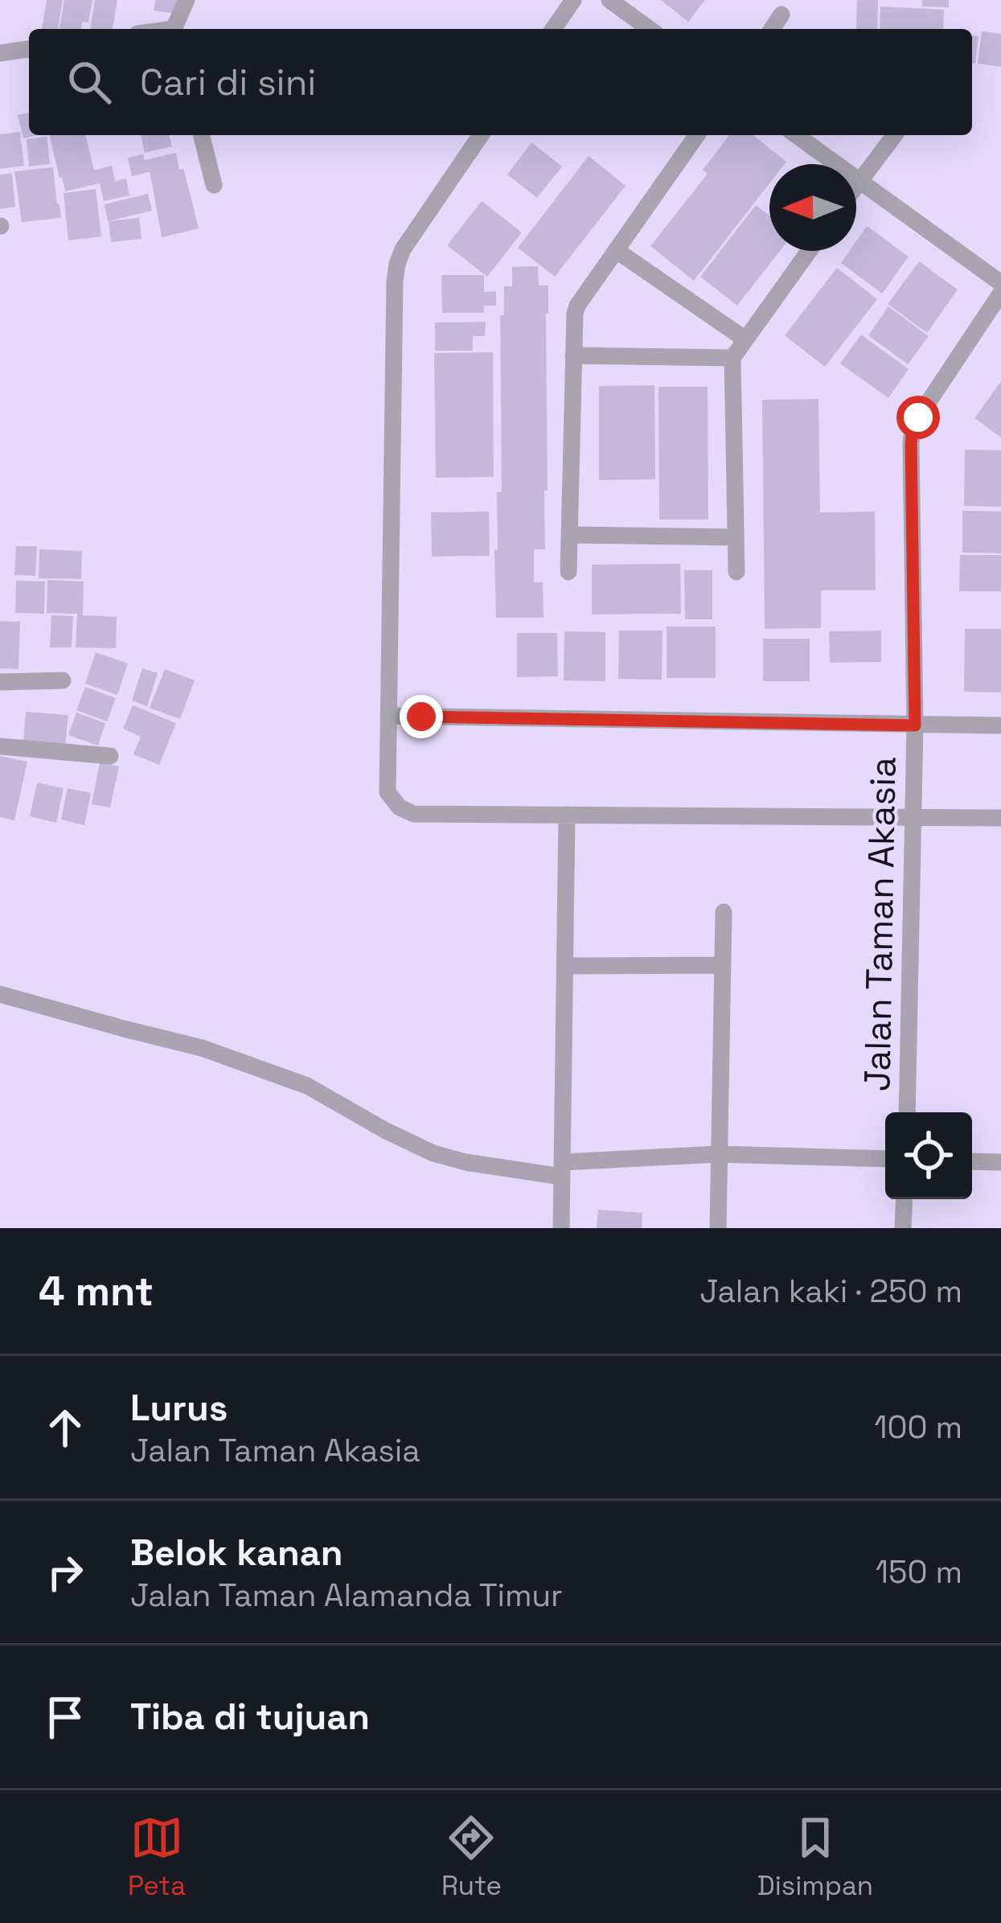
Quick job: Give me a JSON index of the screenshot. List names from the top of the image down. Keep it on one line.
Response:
{"streets":{"street":["Jalan Taman Akasia"]},"north":"left","page":{"search":"Cari di sini","heading":["4 mnt","Jalan kaki · 250 m"],"list":[["Lurus","Jalan Taman Akasia","100 m"],["Belok kanan","Jalan Taman Alamanda Timur","150 m"],"Tiba di tujuan"],"nav":["Peta","Rute","Disimpan"]}}
